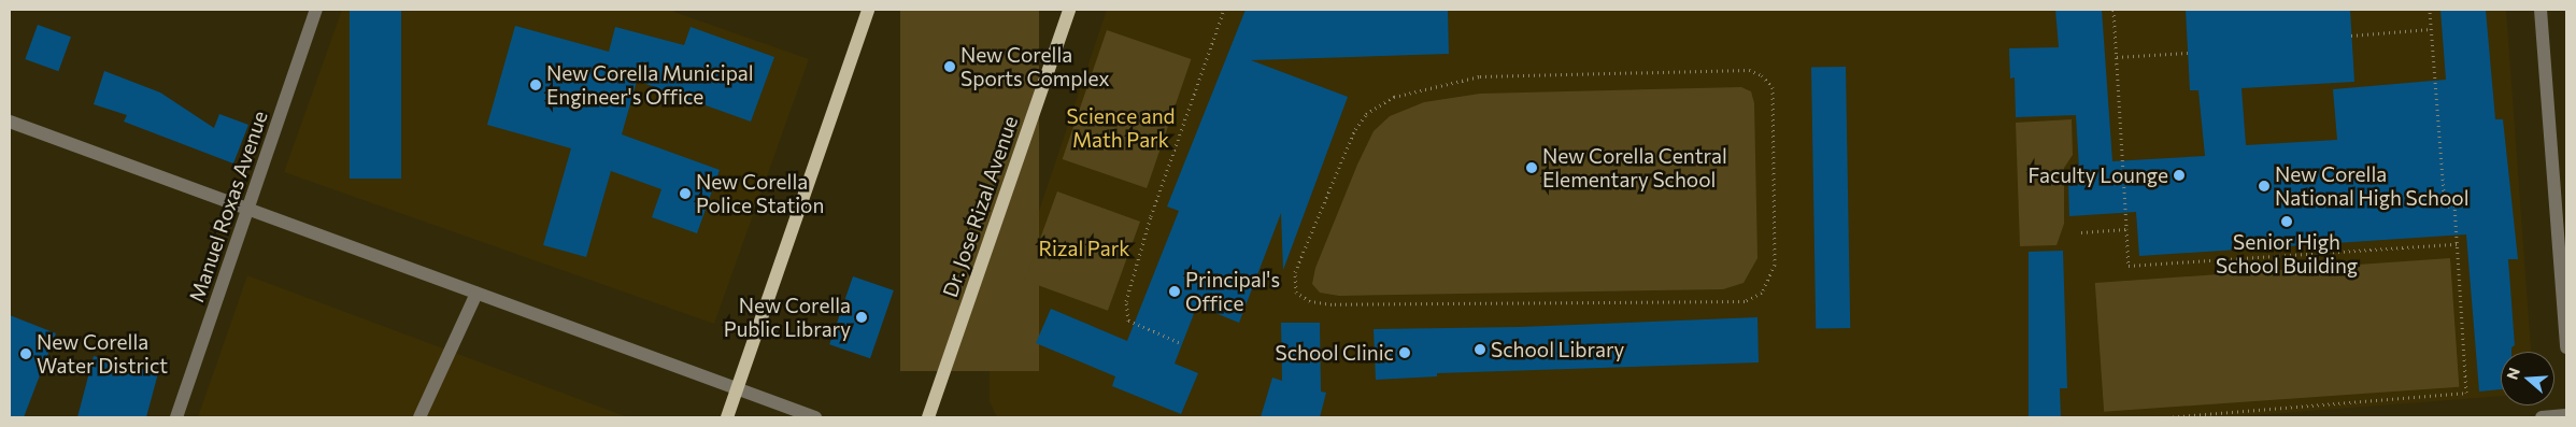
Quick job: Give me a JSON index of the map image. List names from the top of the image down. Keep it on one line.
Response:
{"streets":{"main road":["Dr. Jose Rizal Avenue"],"street":["Manuel Roxas Avenue"]},"parks":["Science and Math Park","Rizal Park"],"places":["New Corella Sports Complex","New Corella Municipal Engineer's Office","New Corella Central Elementary School","Faculty Lounge","New Corella National High School","New Corella Police Station","Senior High School Building","Principal's Office","New Corella Public Library","School Library","School Clinic","New Corella Water District"],"north":"left"}
